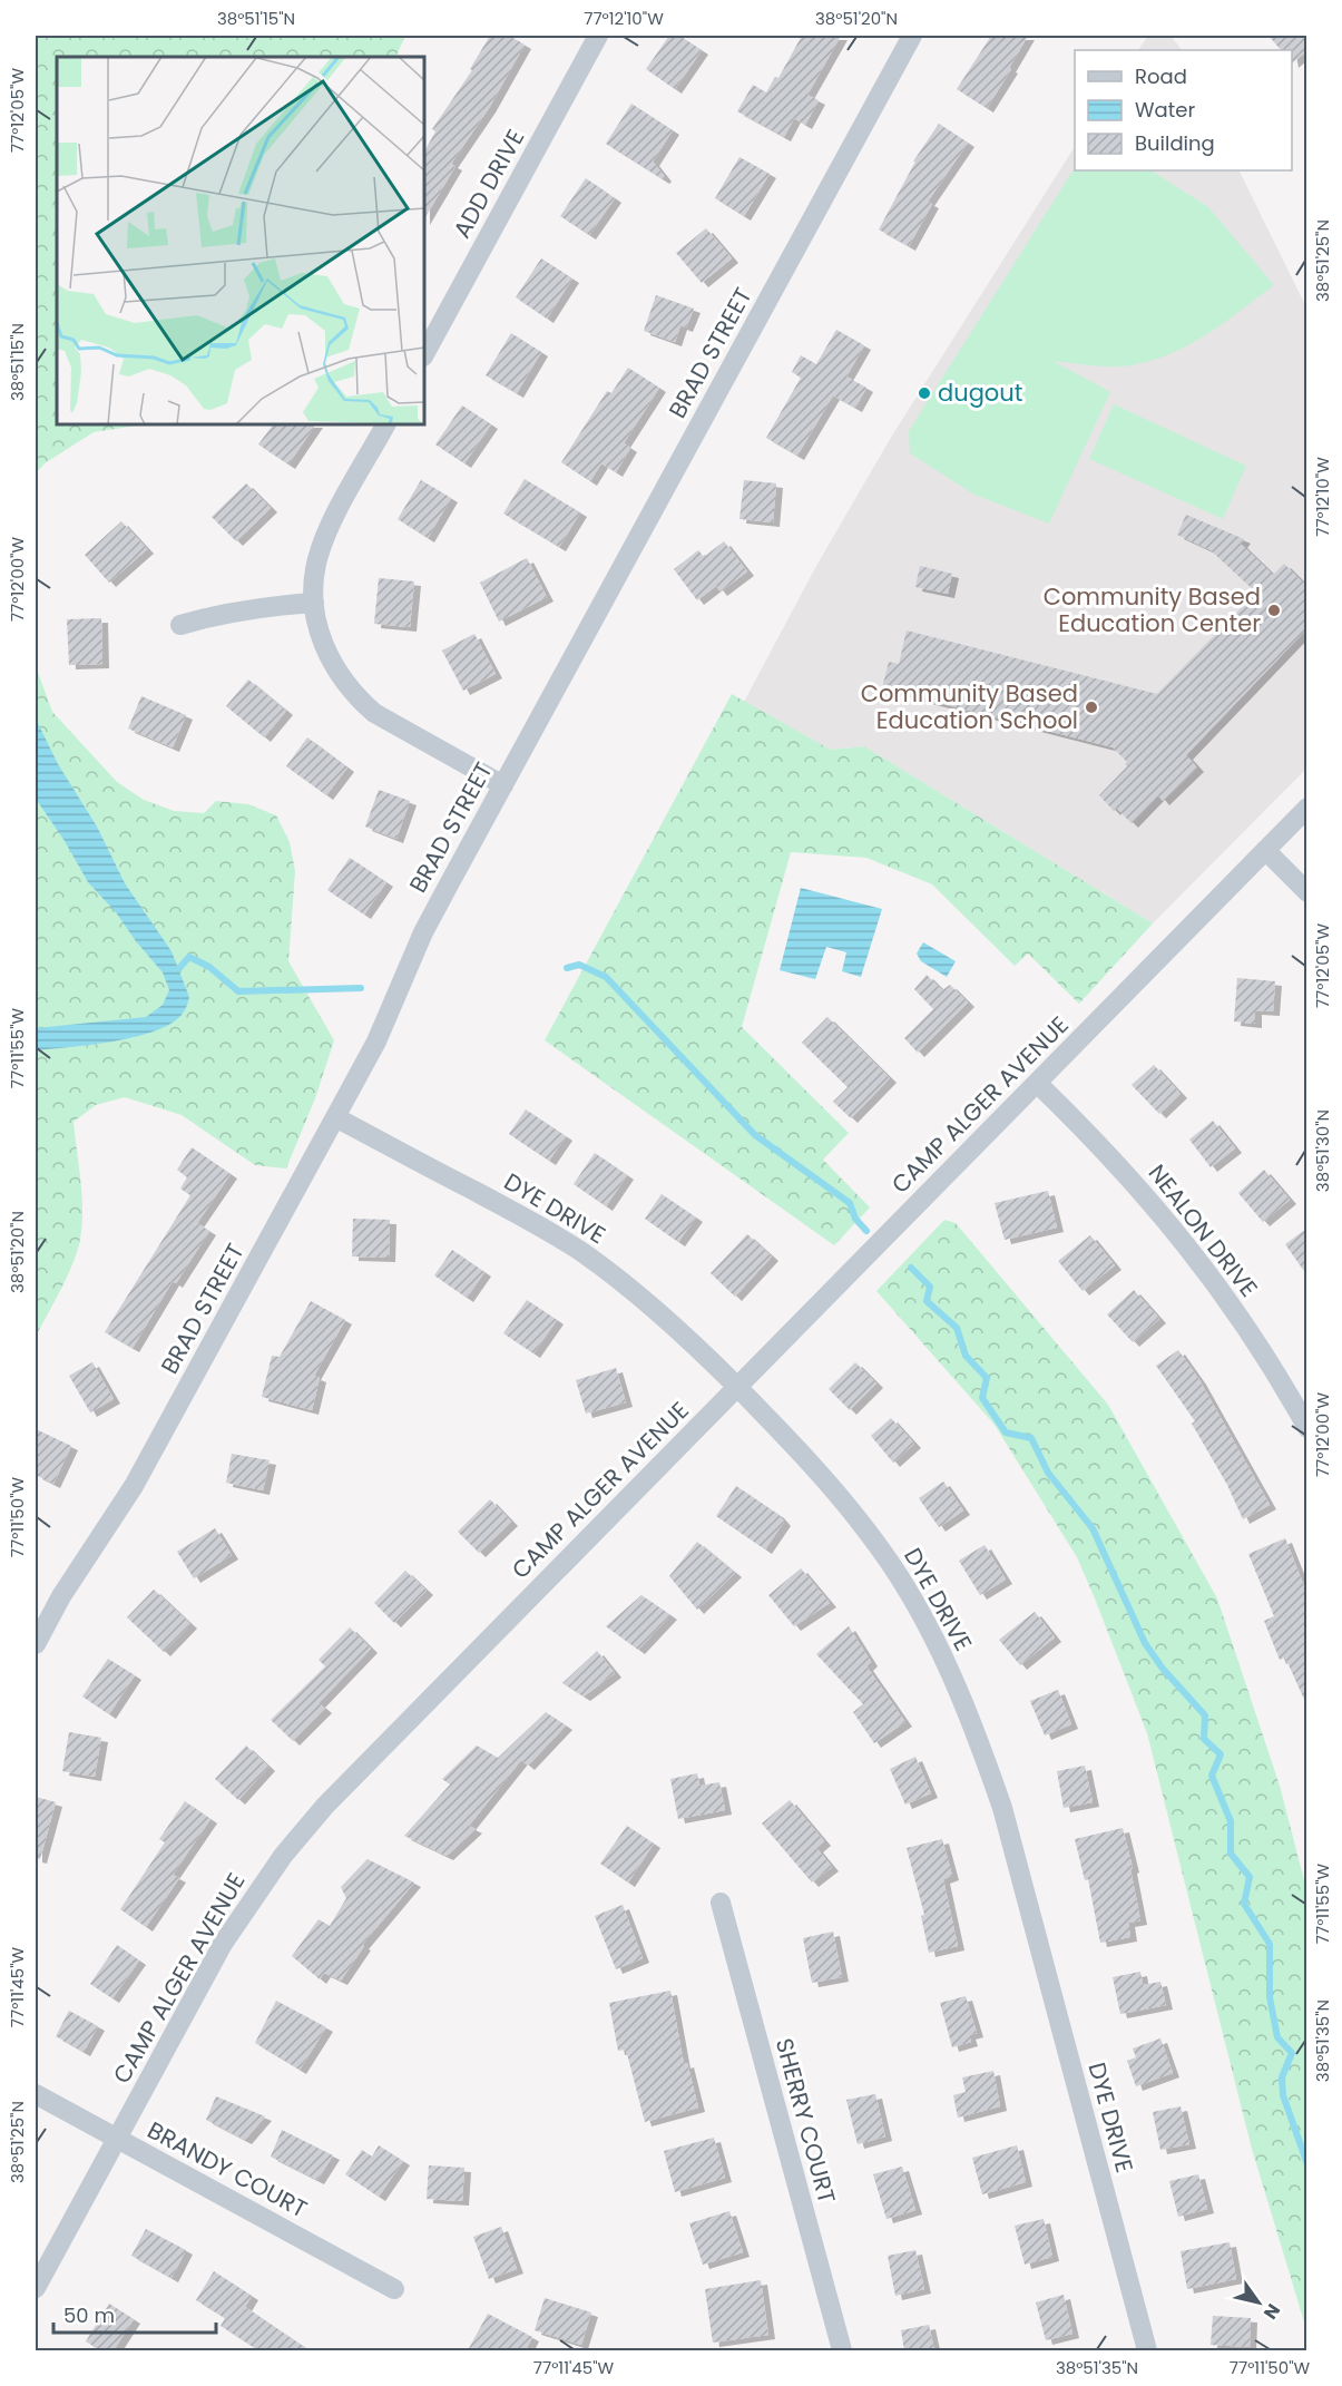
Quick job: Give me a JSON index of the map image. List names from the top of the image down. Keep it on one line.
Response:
{"streets":{"street":["ADD DRIVE","BRAD STREET","CAMP ALGER AVENUE","DYE DRIVE","NEALON DRIVE","SHERRY COURT","BRANDY COURT"]},"crossings":[["BRAD STREET","DYE DRIVE"],["CAMP ALGER AVENUE","DYE DRIVE"],["CAMP ALGER AVENUE","NEALON DRIVE"],["CAMP ALGER AVENUE","BRANDY COURT"]],"places":["dugout","Community Based Education Center","Community Based Education School"],"legend":["Road","Water","Building"],"scale_bar":"50 m","north":"bottom right","coordinates":["38°51'15\"N","77°12'10\"W","38°51'20\"N","77°12'05\"W","38°51'25\"N","77°12'00\"W","77°11'55\"W","38°51'30\"N","77°11'50\"W","77°11'45\"W","38°51'35\"N"]}
